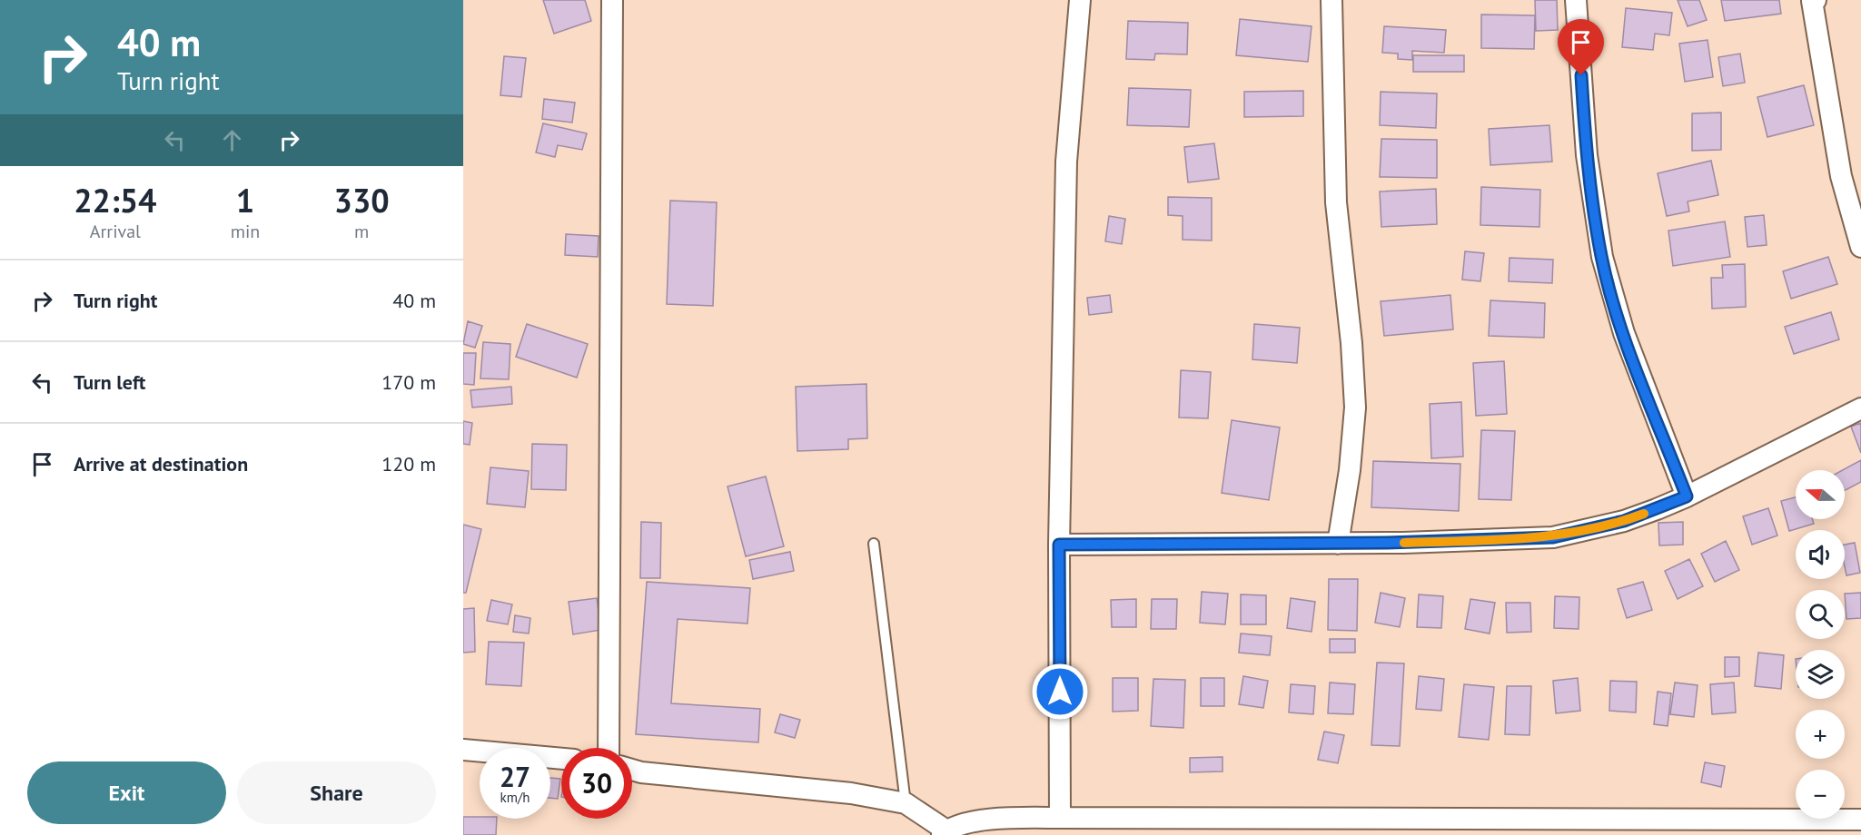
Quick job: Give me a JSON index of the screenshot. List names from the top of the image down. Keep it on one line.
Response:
{"north":"left","page":{"turn":["40 m","Turn right"],"eta":["22:54","Arrival","1","min","330","m"],"list":[{"name":"Turn right","value":"40 m"},{"name":"Turn left","value":"170 m"},{"name":"Arrive at destination","value":"120 m"}],"map_buttons":["+","−"],"speed":"27 km/h","limit":"30","buttons":["Exit","Share"]}}
